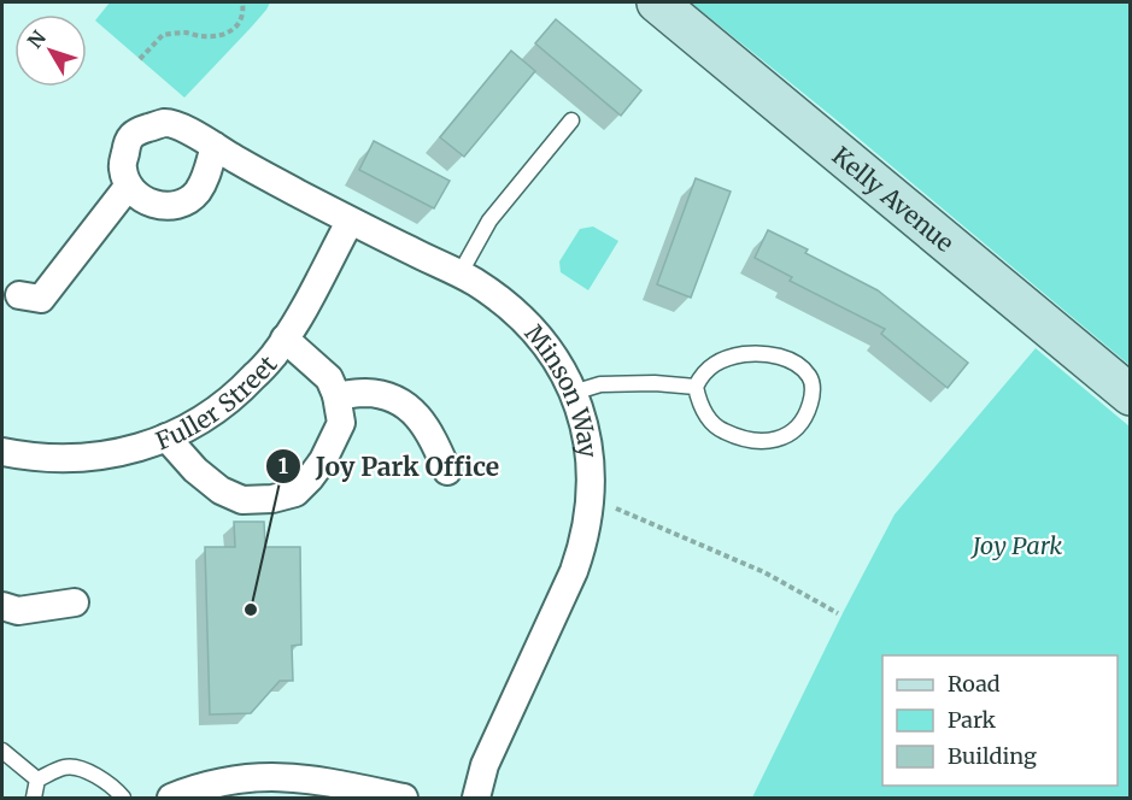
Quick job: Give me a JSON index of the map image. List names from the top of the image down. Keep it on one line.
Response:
{"streets":{"main road":["Kelly Avenue"],"street":["Minson Way","Fuller Street"]},"crossings":[["Minson Way","Fuller Street"]],"parks":["Joy Park"],"places":["Joy Park Office"],"legend":["Road","Park","Building"],"north":"top left"}
